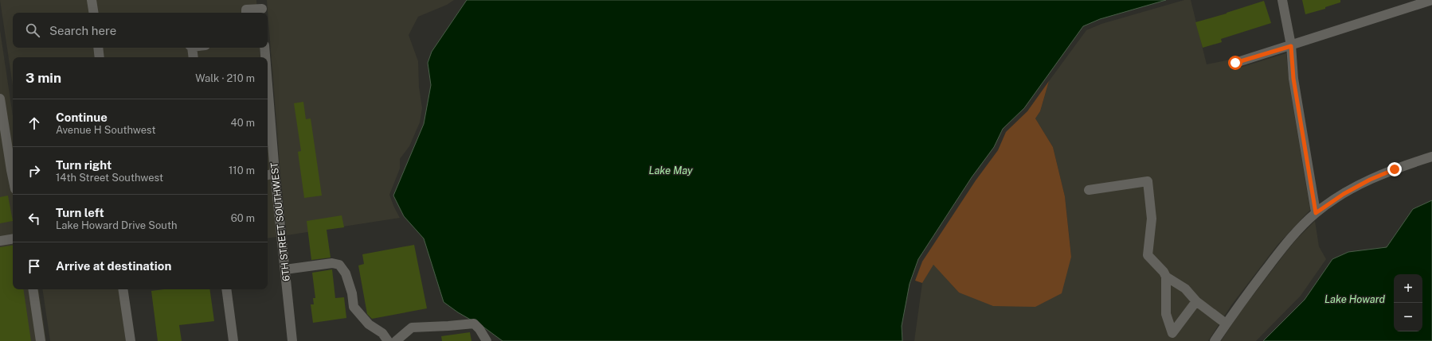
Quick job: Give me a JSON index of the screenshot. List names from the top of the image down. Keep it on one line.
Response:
{"streets":{"street":["6TH STREET SOUTHWEST"]},"water":["Lake May","Lake Howard"],"page":{"search":"Search here","heading":["3 min","Walk · 210 m"],"list":[["Continue","Avenue H Southwest","40 m"],["Turn right","14th Street Southwest","110 m"],["Turn left","Lake Howard Drive South","60 m"],"Arrive at destination"],"map_buttons":["+","−"]}}
